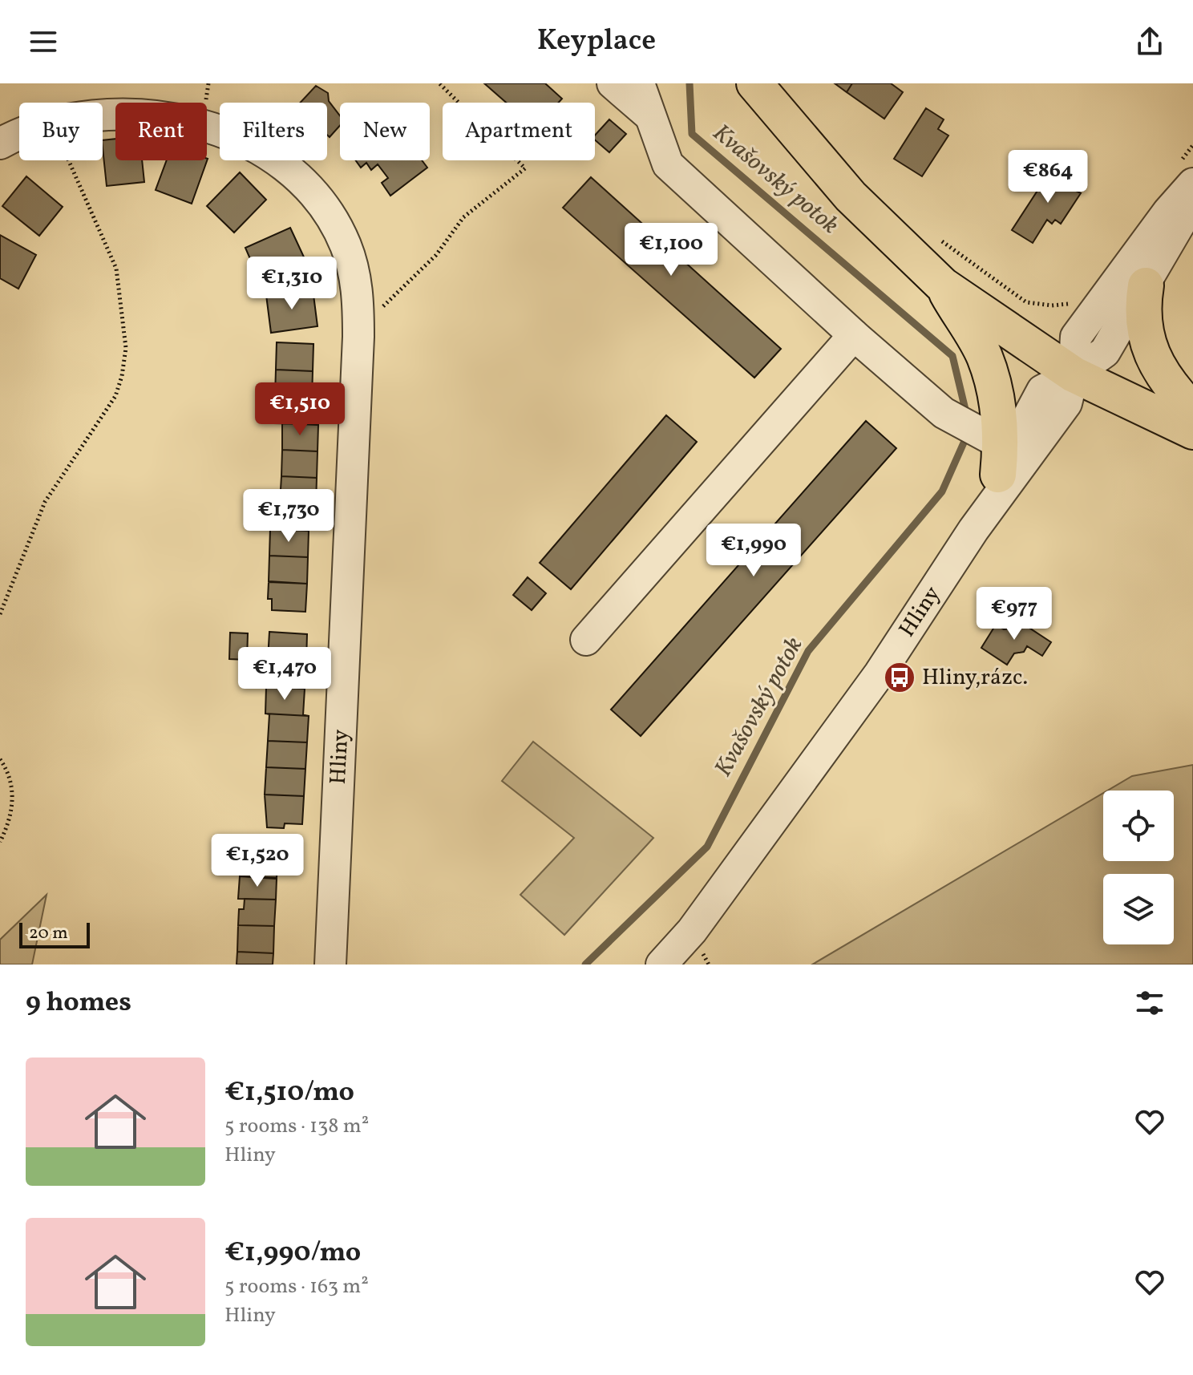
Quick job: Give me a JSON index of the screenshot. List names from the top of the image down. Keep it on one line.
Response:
{"streets":{"street":["Hliny"]},"water":["Kvašovský potok"],"places":{"bus stop":["Hliny,rázc."]},"scale_bar":"20 m","page":{"header":"Keyplace","chip":["Buy","Rent","Filters","New","Apartment"],"price":["€864","€1,100","€1,310","€1,510","€1,730","€1,990","€977","€1,470","€1,520"],"scale":"20 m","heading":"9 homes","list":[{"name":"€1,510/mo","note":"5 rooms · 138 m² · Hliny"},{"name":"€1,990/mo","note":"5 rooms · 163 m² · Hliny"}]}}
